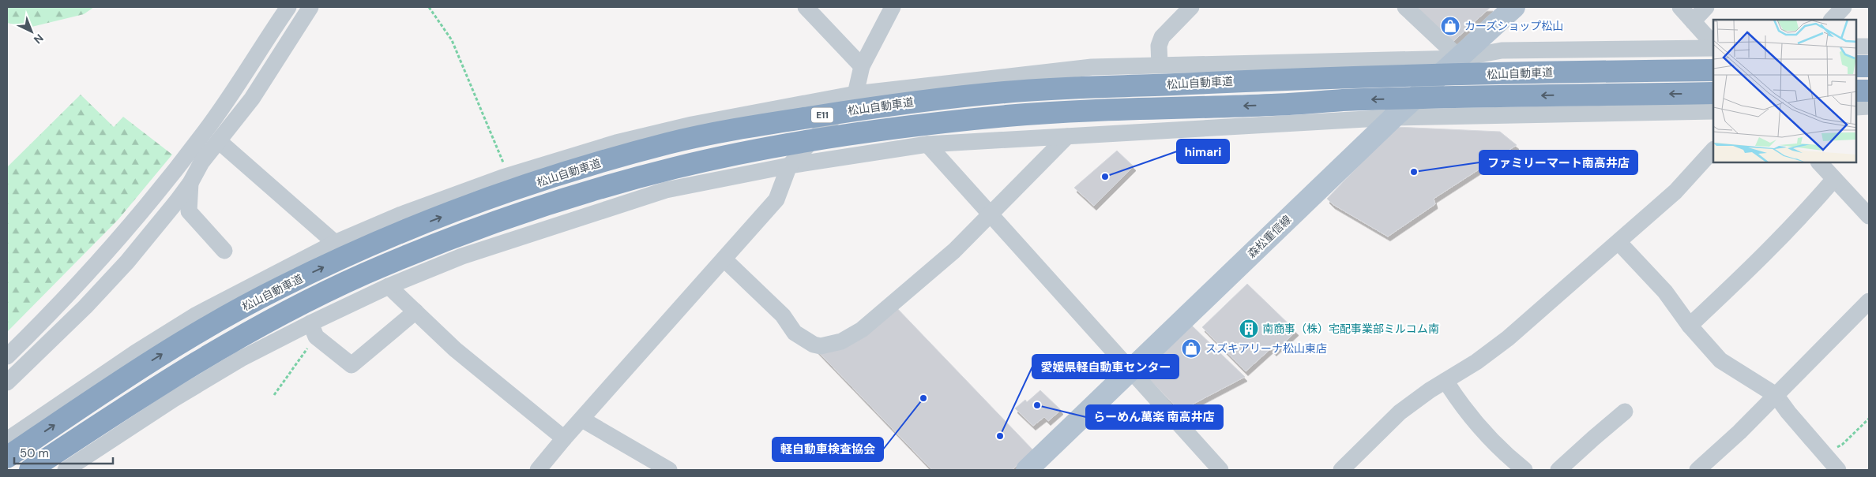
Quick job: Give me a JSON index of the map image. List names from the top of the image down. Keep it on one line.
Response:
{"streets":{"highway":["松山自動車道","E11"],"main road":["森松重信線"]},"places":{"shop":["カーズショップ松山","スズキアリーナ松山東店"],"other":["ファミリーマート南高井店","himari","軽自動車検査協会","らーめん萬楽 南高井店","愛媛県軽自動車センター"],"building":["南商事（株）宅配事業部ミルコム南"]},"scale_bar":"50 m","north":"bottom right"}
